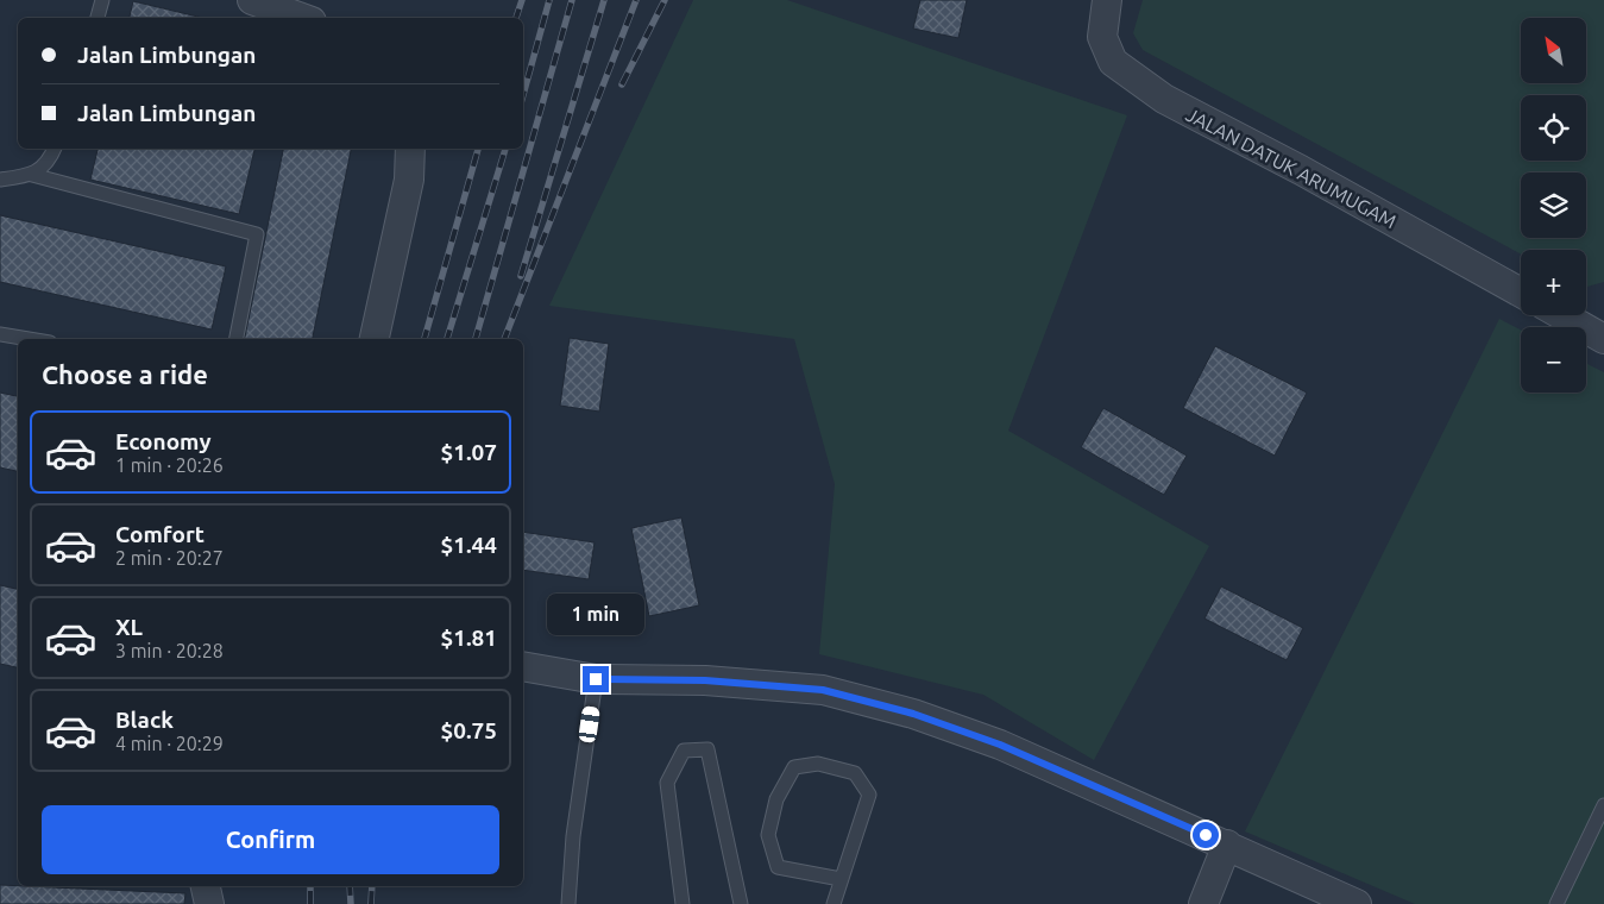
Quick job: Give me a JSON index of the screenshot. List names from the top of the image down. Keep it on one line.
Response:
{"streets":{"street":["JALAN DATUK ARUMUGAM"]},"north":"top left","page":{"map_buttons":["+","−"],"banner":["Jalan Limbungan","Jalan Limbungan"],"heading":"Choose a ride","list":[{"name":"Economy","note":"1 min · 20:26","value":"$1.07"},{"name":"Comfort","note":"2 min · 20:27","value":"$1.44"},{"name":"XL","note":"3 min · 20:28","value":"$1.81"},{"name":"Black","note":"4 min · 20:29","value":"$0.75"}],"bubble":"1 min","buttons":"Confirm"}}
